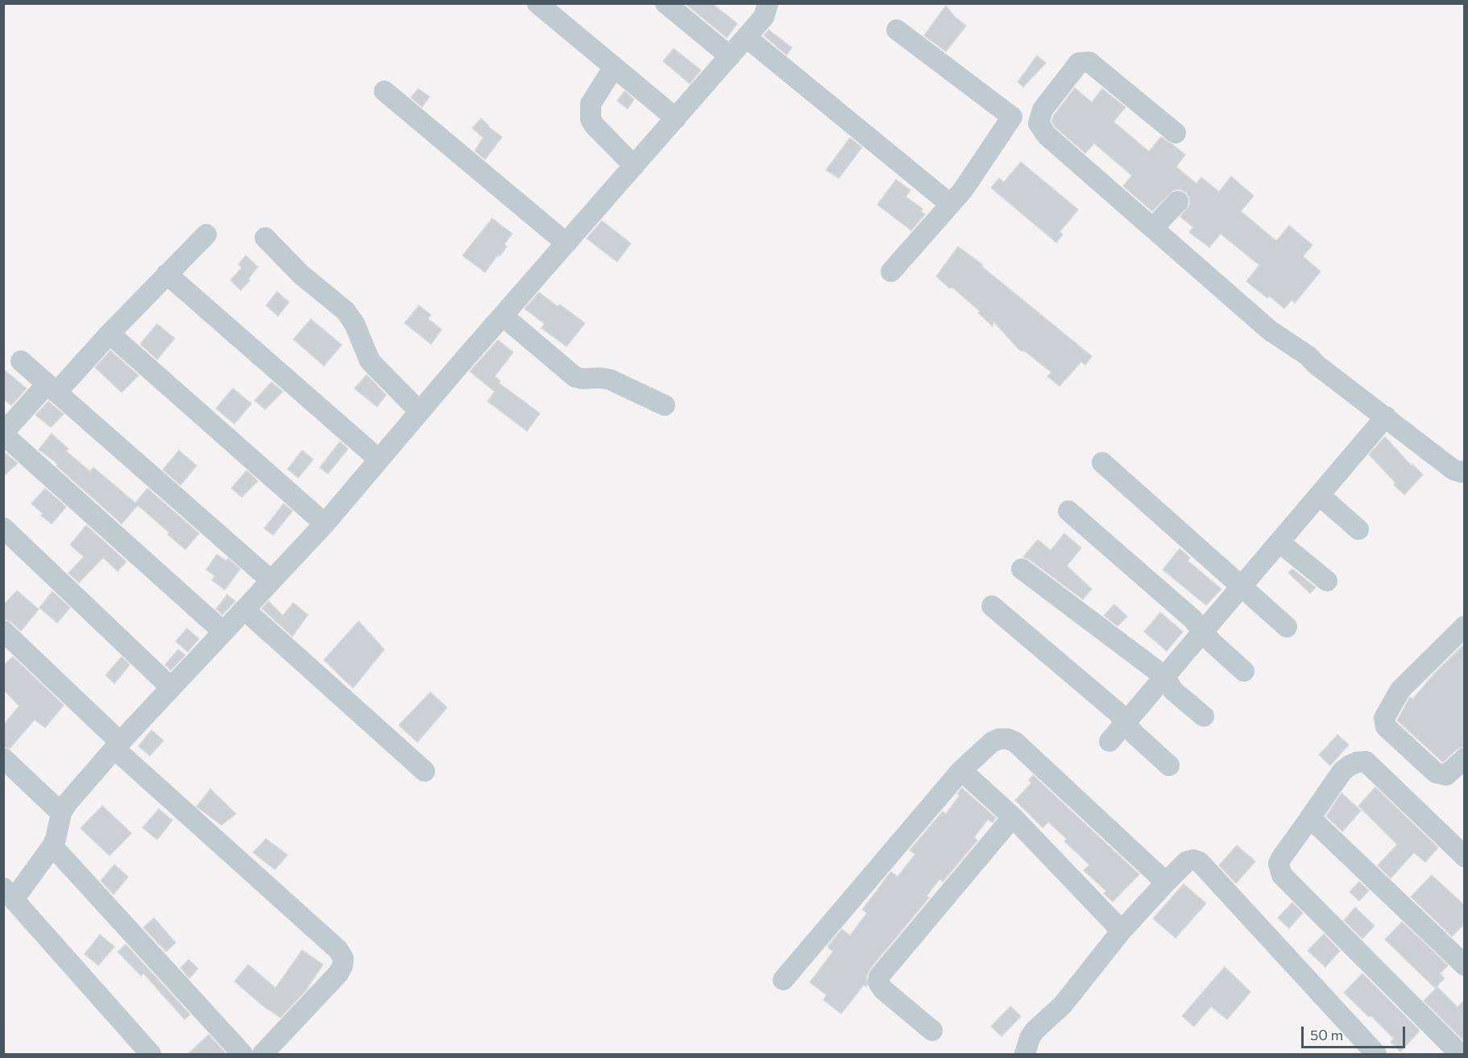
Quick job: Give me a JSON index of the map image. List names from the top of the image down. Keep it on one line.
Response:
{"scale_bar":"50 m"}
